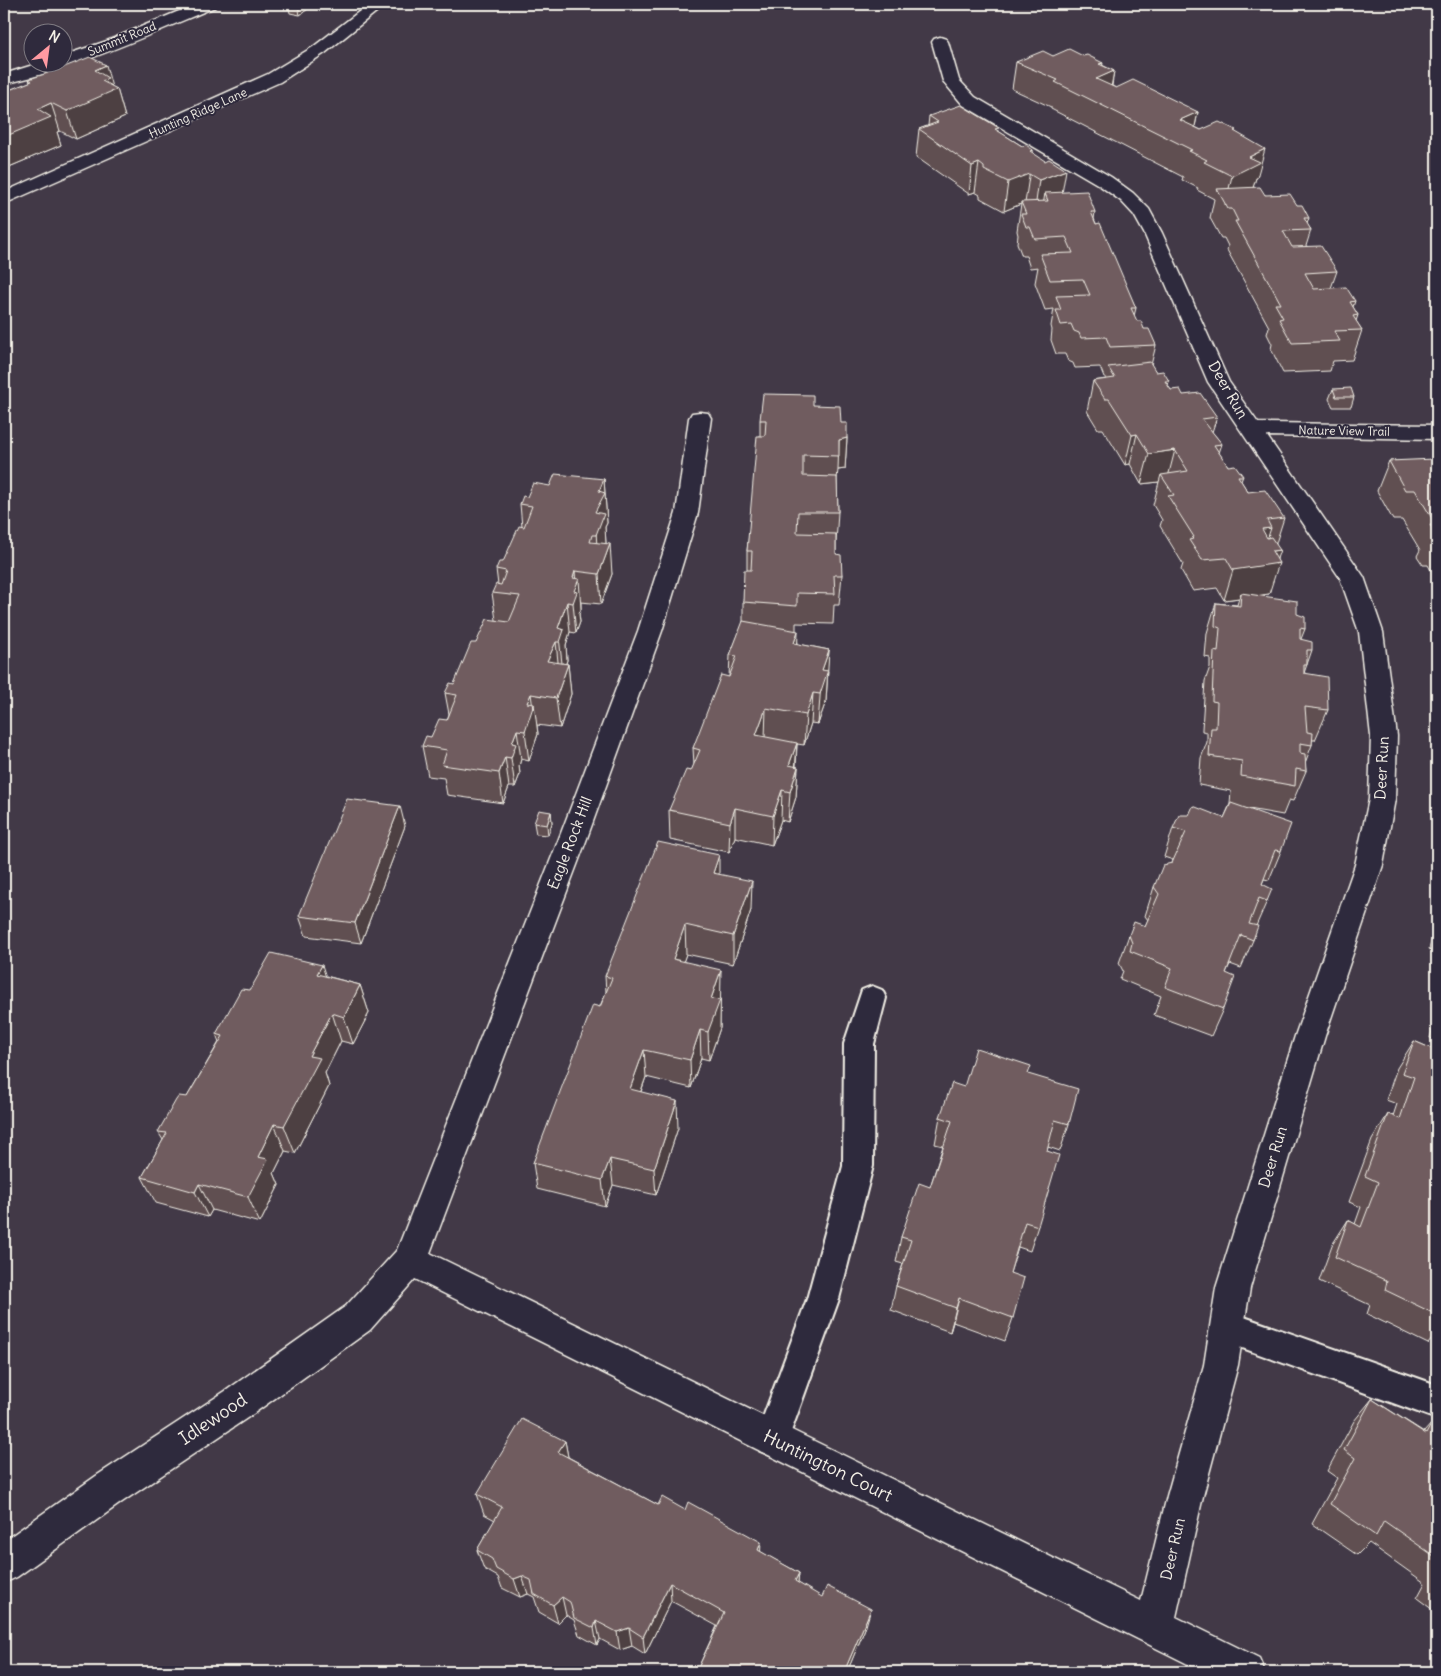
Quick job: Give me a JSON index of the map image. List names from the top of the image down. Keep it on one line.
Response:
{"streets":{"street":["Summit Road","Hunting Ridge Lane","Deer Run","Nature View Trail","Eagle Rock Hill","Idlewood","Huntington Court"]},"crossings":[["Deer Run","Nature View Trail"],["Deer Run","Huntington Court"],["Eagle Rock Hill","Idlewood"],["Eagle Rock Hill","Huntington Court"],["Idlewood","Huntington Court"]],"north":"top right"}
